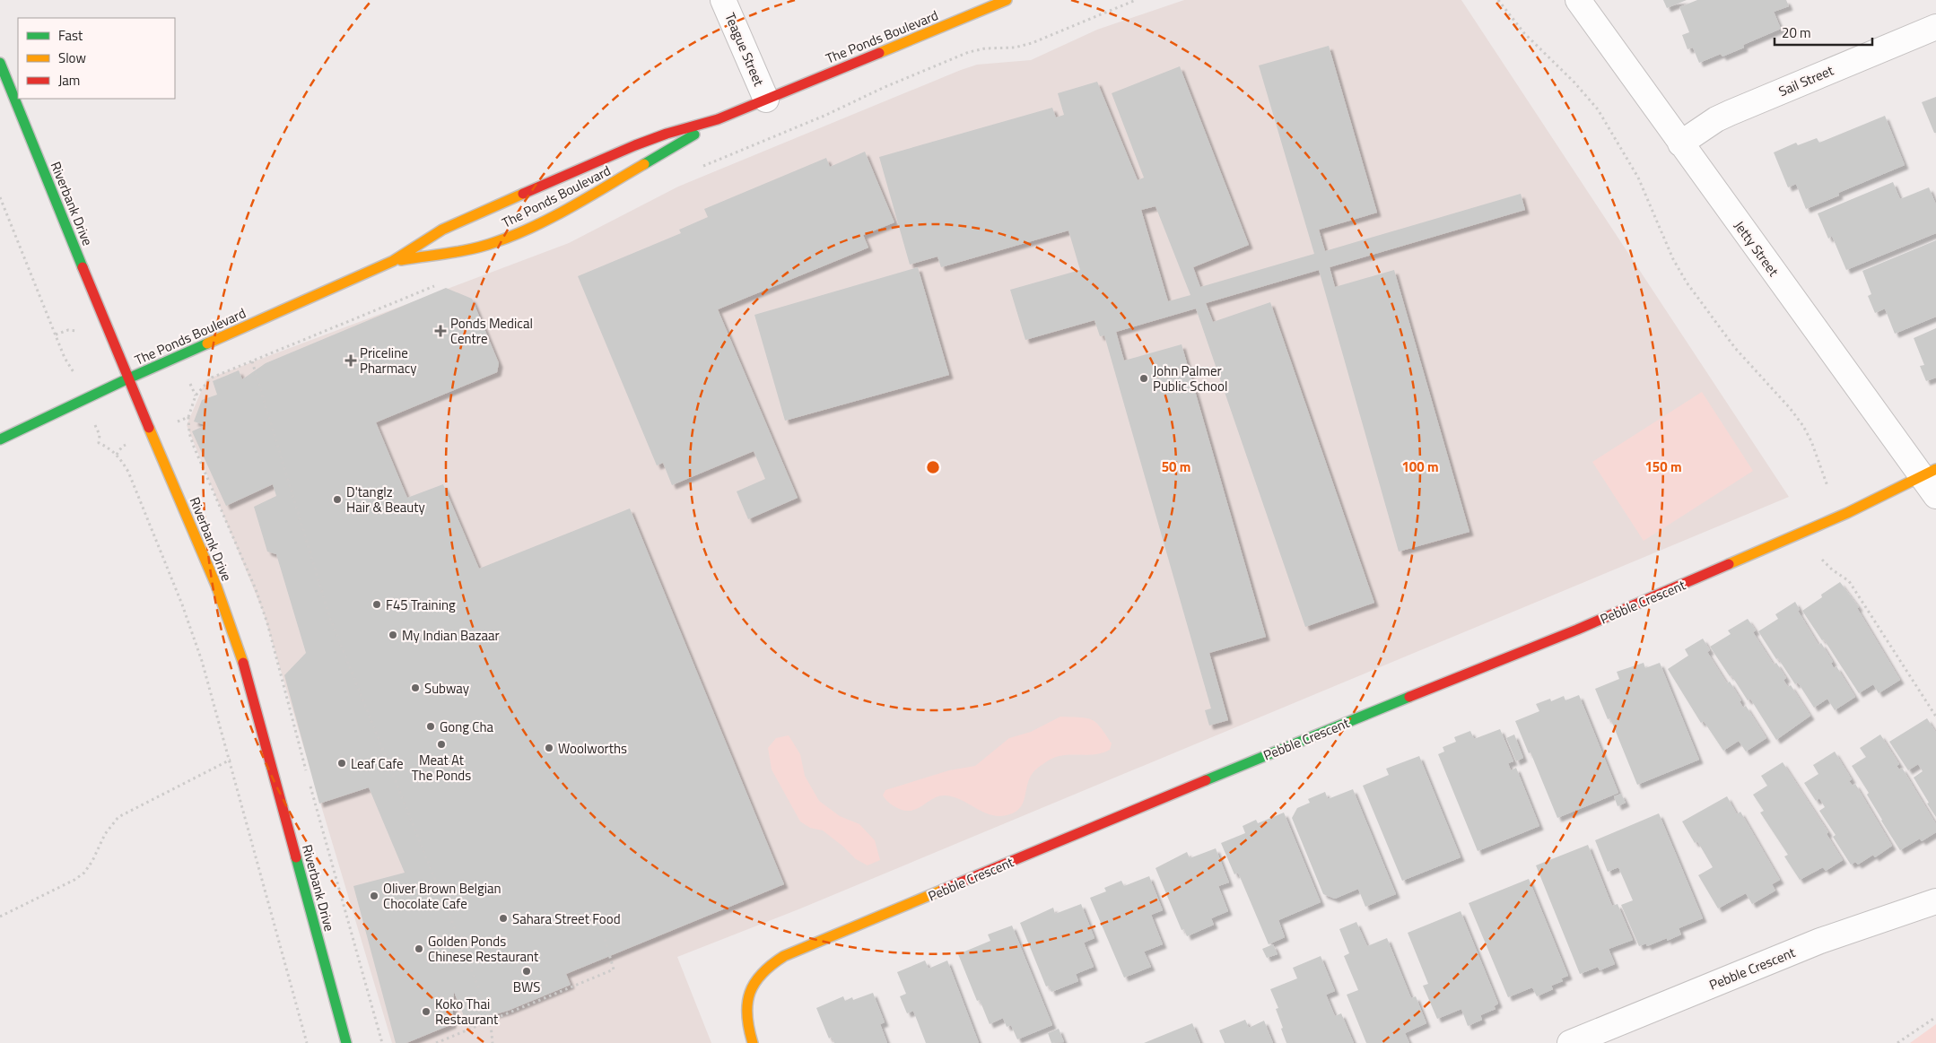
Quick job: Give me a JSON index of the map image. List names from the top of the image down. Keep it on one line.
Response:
{"streets":{"street":["The Ponds Boulevard","Teague Street","Sail Street","Riverbank Drive","Jetty Street","Pebble Crescent"]},"crossings":[["The Ponds Boulevard","Teague Street"],["The Ponds Boulevard","Riverbank Drive"],["Sail Street","Jetty Street"],["Jetty Street","Pebble Crescent"]],"places":{"health":["Ponds Medical Centre","Priceline Pharmacy"],"other":["John Palmer Public School","D'tanglz Hair & Beauty","F45 Training","My Indian Bazaar","Subway","Gong Cha","Meat At The Ponds","Woolworths","Leaf Cafe","Oliver Brown Belgian Chocolate Cafe","Sahara Street Food","Golden Ponds Chinese Restaurant","BWS","Koko Thai Restaurant"]},"legend":["Fast","Slow","Jam"],"scale_bar":"20 m","rings":["50 m","100 m","150 m"]}
